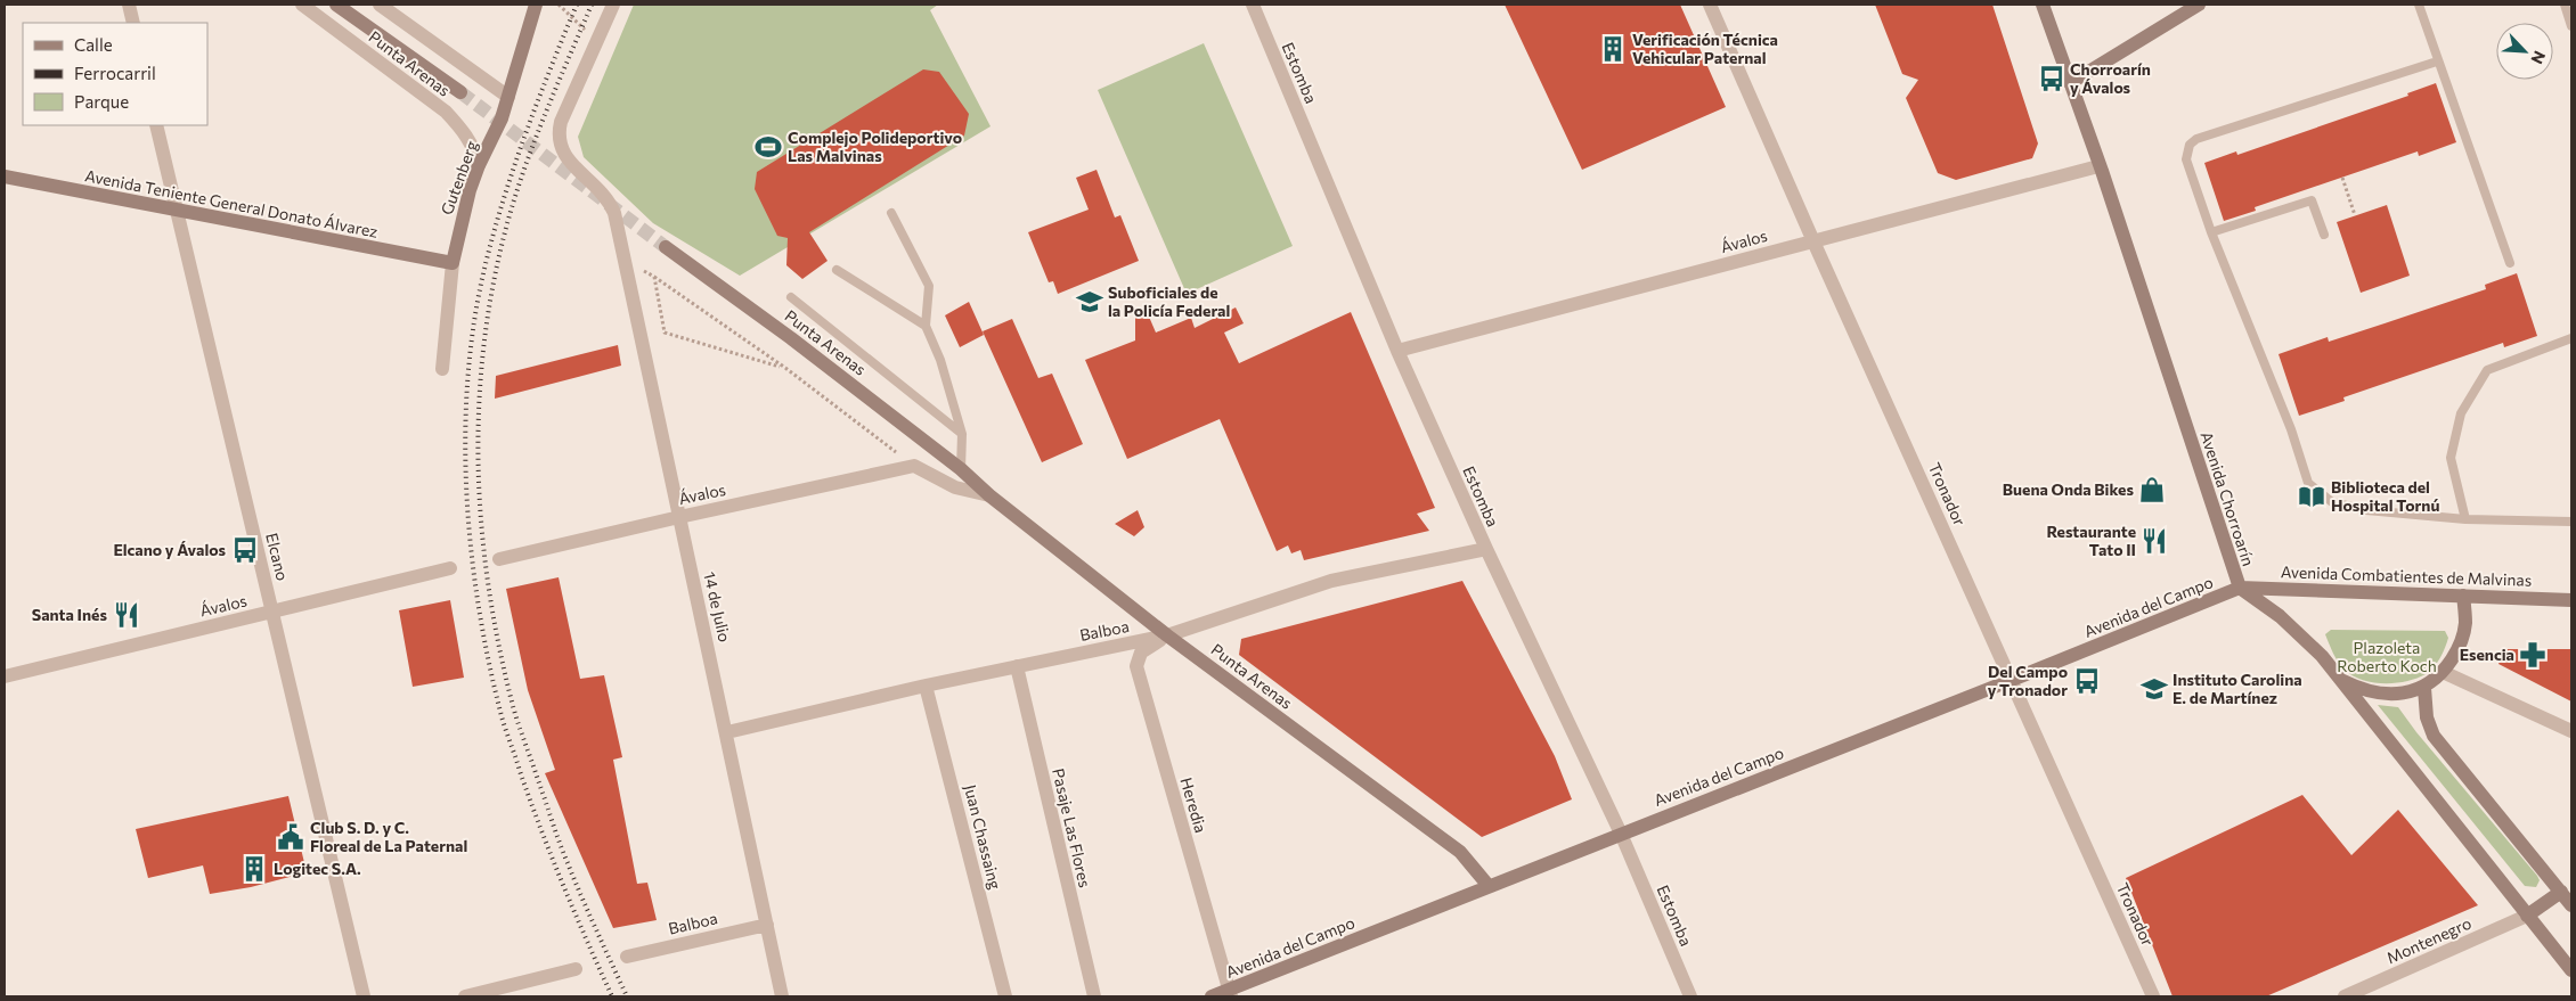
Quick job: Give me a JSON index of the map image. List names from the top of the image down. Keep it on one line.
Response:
{"streets":{"main road":["Punta Arenas","Gutenberg","Avenida Teniente General Donato Álvarez","Avenida Chorroarín","Avenida Combatientes de Malvinas","Avenida del Campo"],"street":["Estomba","Ávalos","Tronador","Elcano","14 de Julio","Balboa","Heredia","Pasaje Las Flores","Juan Chassaing","Montenegro"]},"crossings":[["Punta Arenas","Gutenberg"],["Punta Arenas","Ávalos"],["Punta Arenas","Avenida del Campo"],["Punta Arenas","Balboa"],["Punta Arenas","Heredia"],["Estomba","Ávalos"],["Estomba","Avenida del Campo"],["Estomba","Balboa"],["Gutenberg","Avenida Teniente General Donato Álvarez"],["Avenida Teniente General Donato Álvarez","Elcano"],["Ávalos","Tronador"],["Ávalos","Avenida Chorroarín"],["Ávalos","Elcano"],["Ávalos","14 de Julio"],["Tronador","Avenida del Campo"],["Avenida Chorroarín","Avenida Combatientes de Malvinas"],["Avenida Chorroarín","Avenida del Campo"],["Avenida Chorroarín","Montenegro"],["Avenida Combatientes de Malvinas","Avenida del Campo"],["14 de Julio","Balboa"],["Avenida del Campo","Heredia"],["Balboa","Heredia"],["Balboa","Pasaje Las Flores"],["Balboa","Juan Chassaing"]],"parks":["Plazoleta Roberto Koch"],"places":{"building":["Verificación Técnica Vehicular Paternal","Logitec S.A."],"bus stop":["Chorroarín y Ávalos","Elcano y Ávalos","Del Campo y Tronador"],"sports":["Complejo Polideportivo Las Malvinas"],"school or university":["Suboficiales de la Policía Federal","Instituto Carolina E. de Martínez"],"shop":["Buena Onda Bikes"],"library":["Biblioteca del Hospital Tornú"],"restaurant":["Restaurante Tato II","Santa Inés"],"pharmacy":["Esencia"],"public building":["Club S. D. y C. Floreal de La Paternal"]},"legend":["Calle","Ferrocarril","Parque"],"north":"bottom right"}
